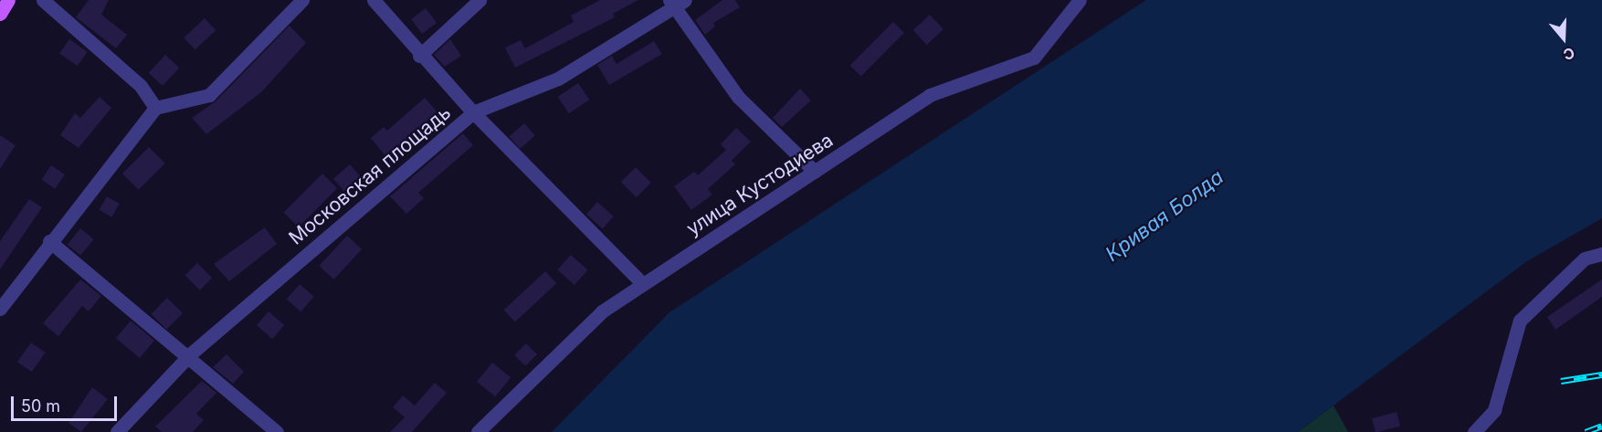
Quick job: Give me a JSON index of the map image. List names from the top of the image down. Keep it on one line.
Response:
{"streets":{"street":["Московская площадь","улица Кустодиева"]},"water":["Кривая Болда"],"scale_bar":"50 m","north":"bottom"}
